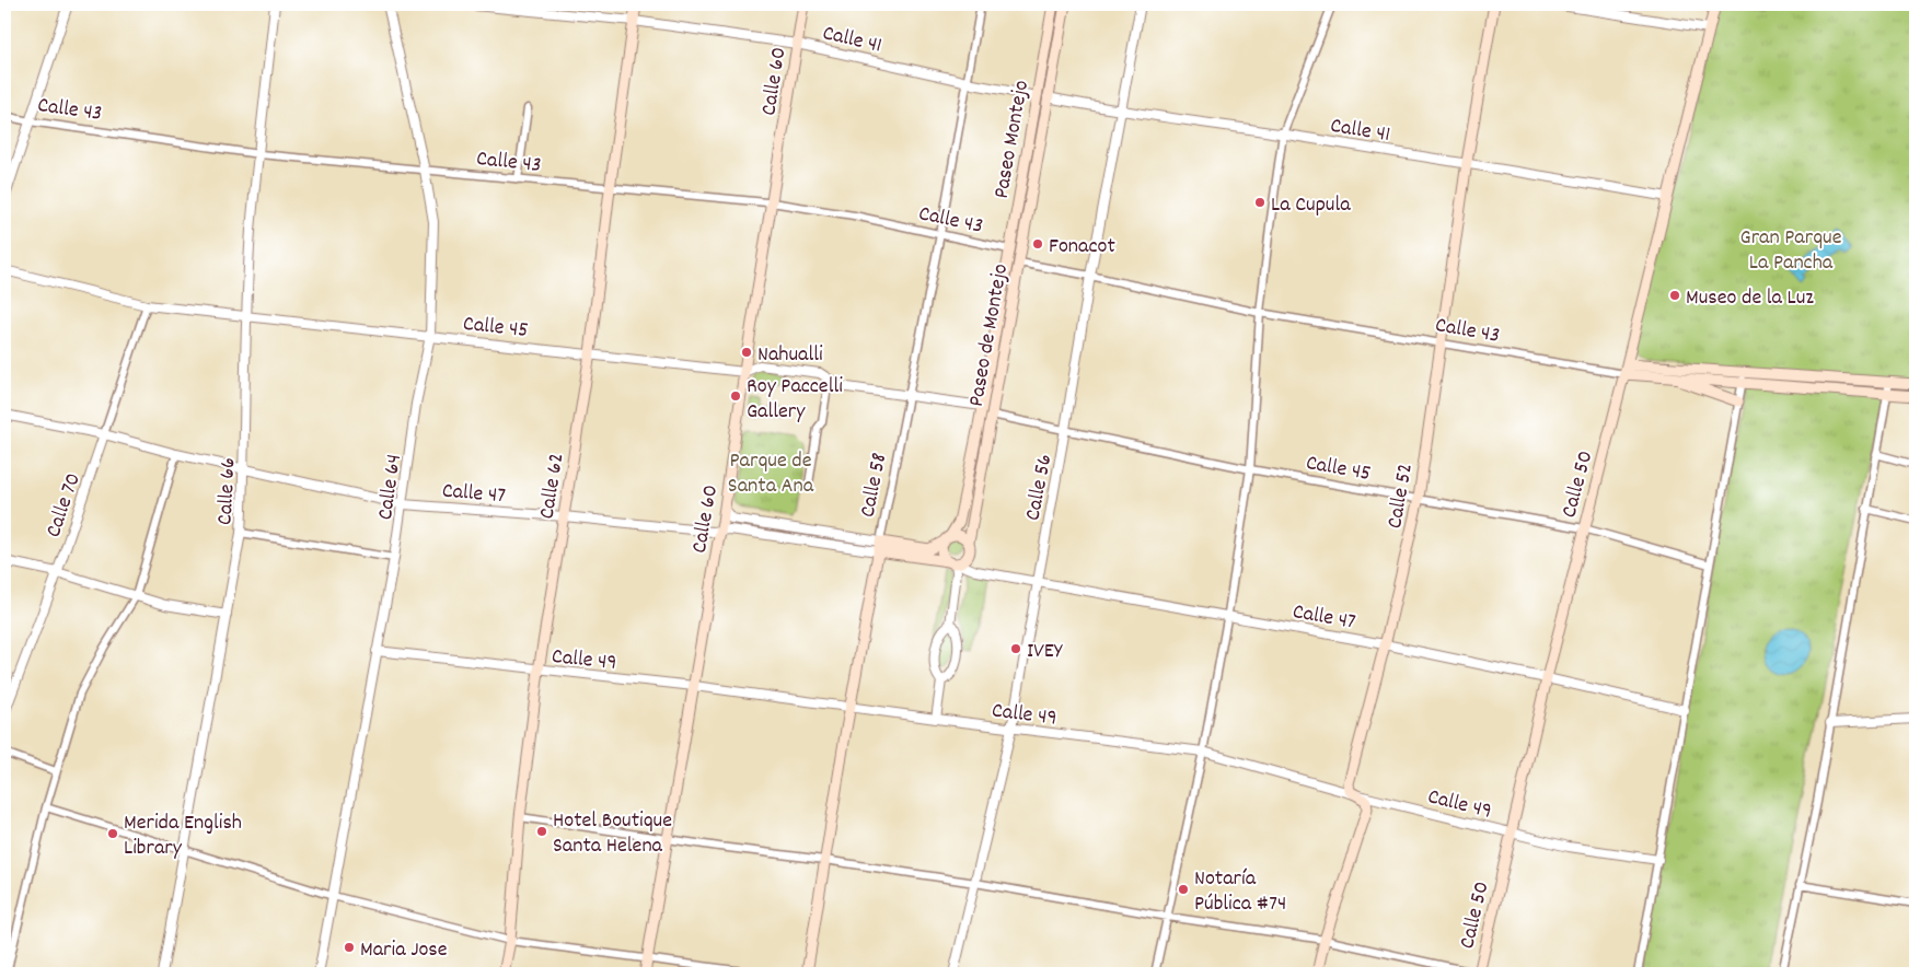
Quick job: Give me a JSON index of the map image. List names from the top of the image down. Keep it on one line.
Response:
{"streets":{"main road":["Calle 60","Calle 43","Paseo Montejo","Paseo de Montejo","Calle 50","Calle 58","Calle 62","Calle 47","Calle 52"],"street":["Calle 41","Calle 45","Calle 64","Calle 56","Calle 66","Calle 70","Calle 49"]},"crossings":[["Calle 41","Calle 60"],["Calle 41","Paseo Montejo"],["Calle 41","Paseo de Montejo"],["Calle 41","Calle 50"],["Calle 41","Calle 58"],["Calle 41","Calle 62"],["Calle 41","Calle 56"],["Calle 41","Calle 52"],["Calle 60","Calle 43"],["Calle 60","Calle 45"],["Calle 60","Calle 47"],["Calle 60","Calle 49"],["Calle 43","Paseo Montejo"],["Calle 43","Paseo de Montejo"],["Calle 43","Calle 50"],["Calle 43","Calle 58"],["Calle 43","Calle 62"],["Calle 43","Calle 64"],["Calle 43","Calle 56"],["Calle 43","Calle 66"],["Calle 43","Calle 52"],["Paseo Montejo","Calle 45"],["Paseo Montejo","Paseo de Montejo"],["Paseo Montejo","Calle 47"],["Calle 45","Paseo de Montejo"],["Calle 45","Calle 50"],["Calle 45","Calle 58"],["Calle 45","Calle 62"],["Calle 45","Calle 64"],["Calle 45","Calle 56"],["Calle 45","Calle 66"],["Calle 45","Calle 52"],["Calle 45","Calle 70"],["Paseo de Montejo","Calle 47"],["Calle 50","Calle 47"],["Calle 50","Calle 49"],["Calle 58","Calle 47"],["Calle 58","Calle 49"],["Calle 62","Calle 47"],["Calle 62","Calle 49"],["Calle 64","Calle 47"],["Calle 64","Calle 49"],["Calle 56","Calle 47"],["Calle 56","Calle 49"],["Calle 66","Calle 47"],["Calle 47","Calle 52"],["Calle 47","Calle 70"],["Calle 52","Calle 49"]],"parks":["Gran Parque La Pancha","Parque de Santa Ana"],"places":["La Cupula","Fonacot","Museo de la Luz","Nahualli","Roy Paccelli Gallery","IVEY","Hotel Boutique Santa Helena","Merida English Library","Notaría Pública #74","Maria Jose"]}
